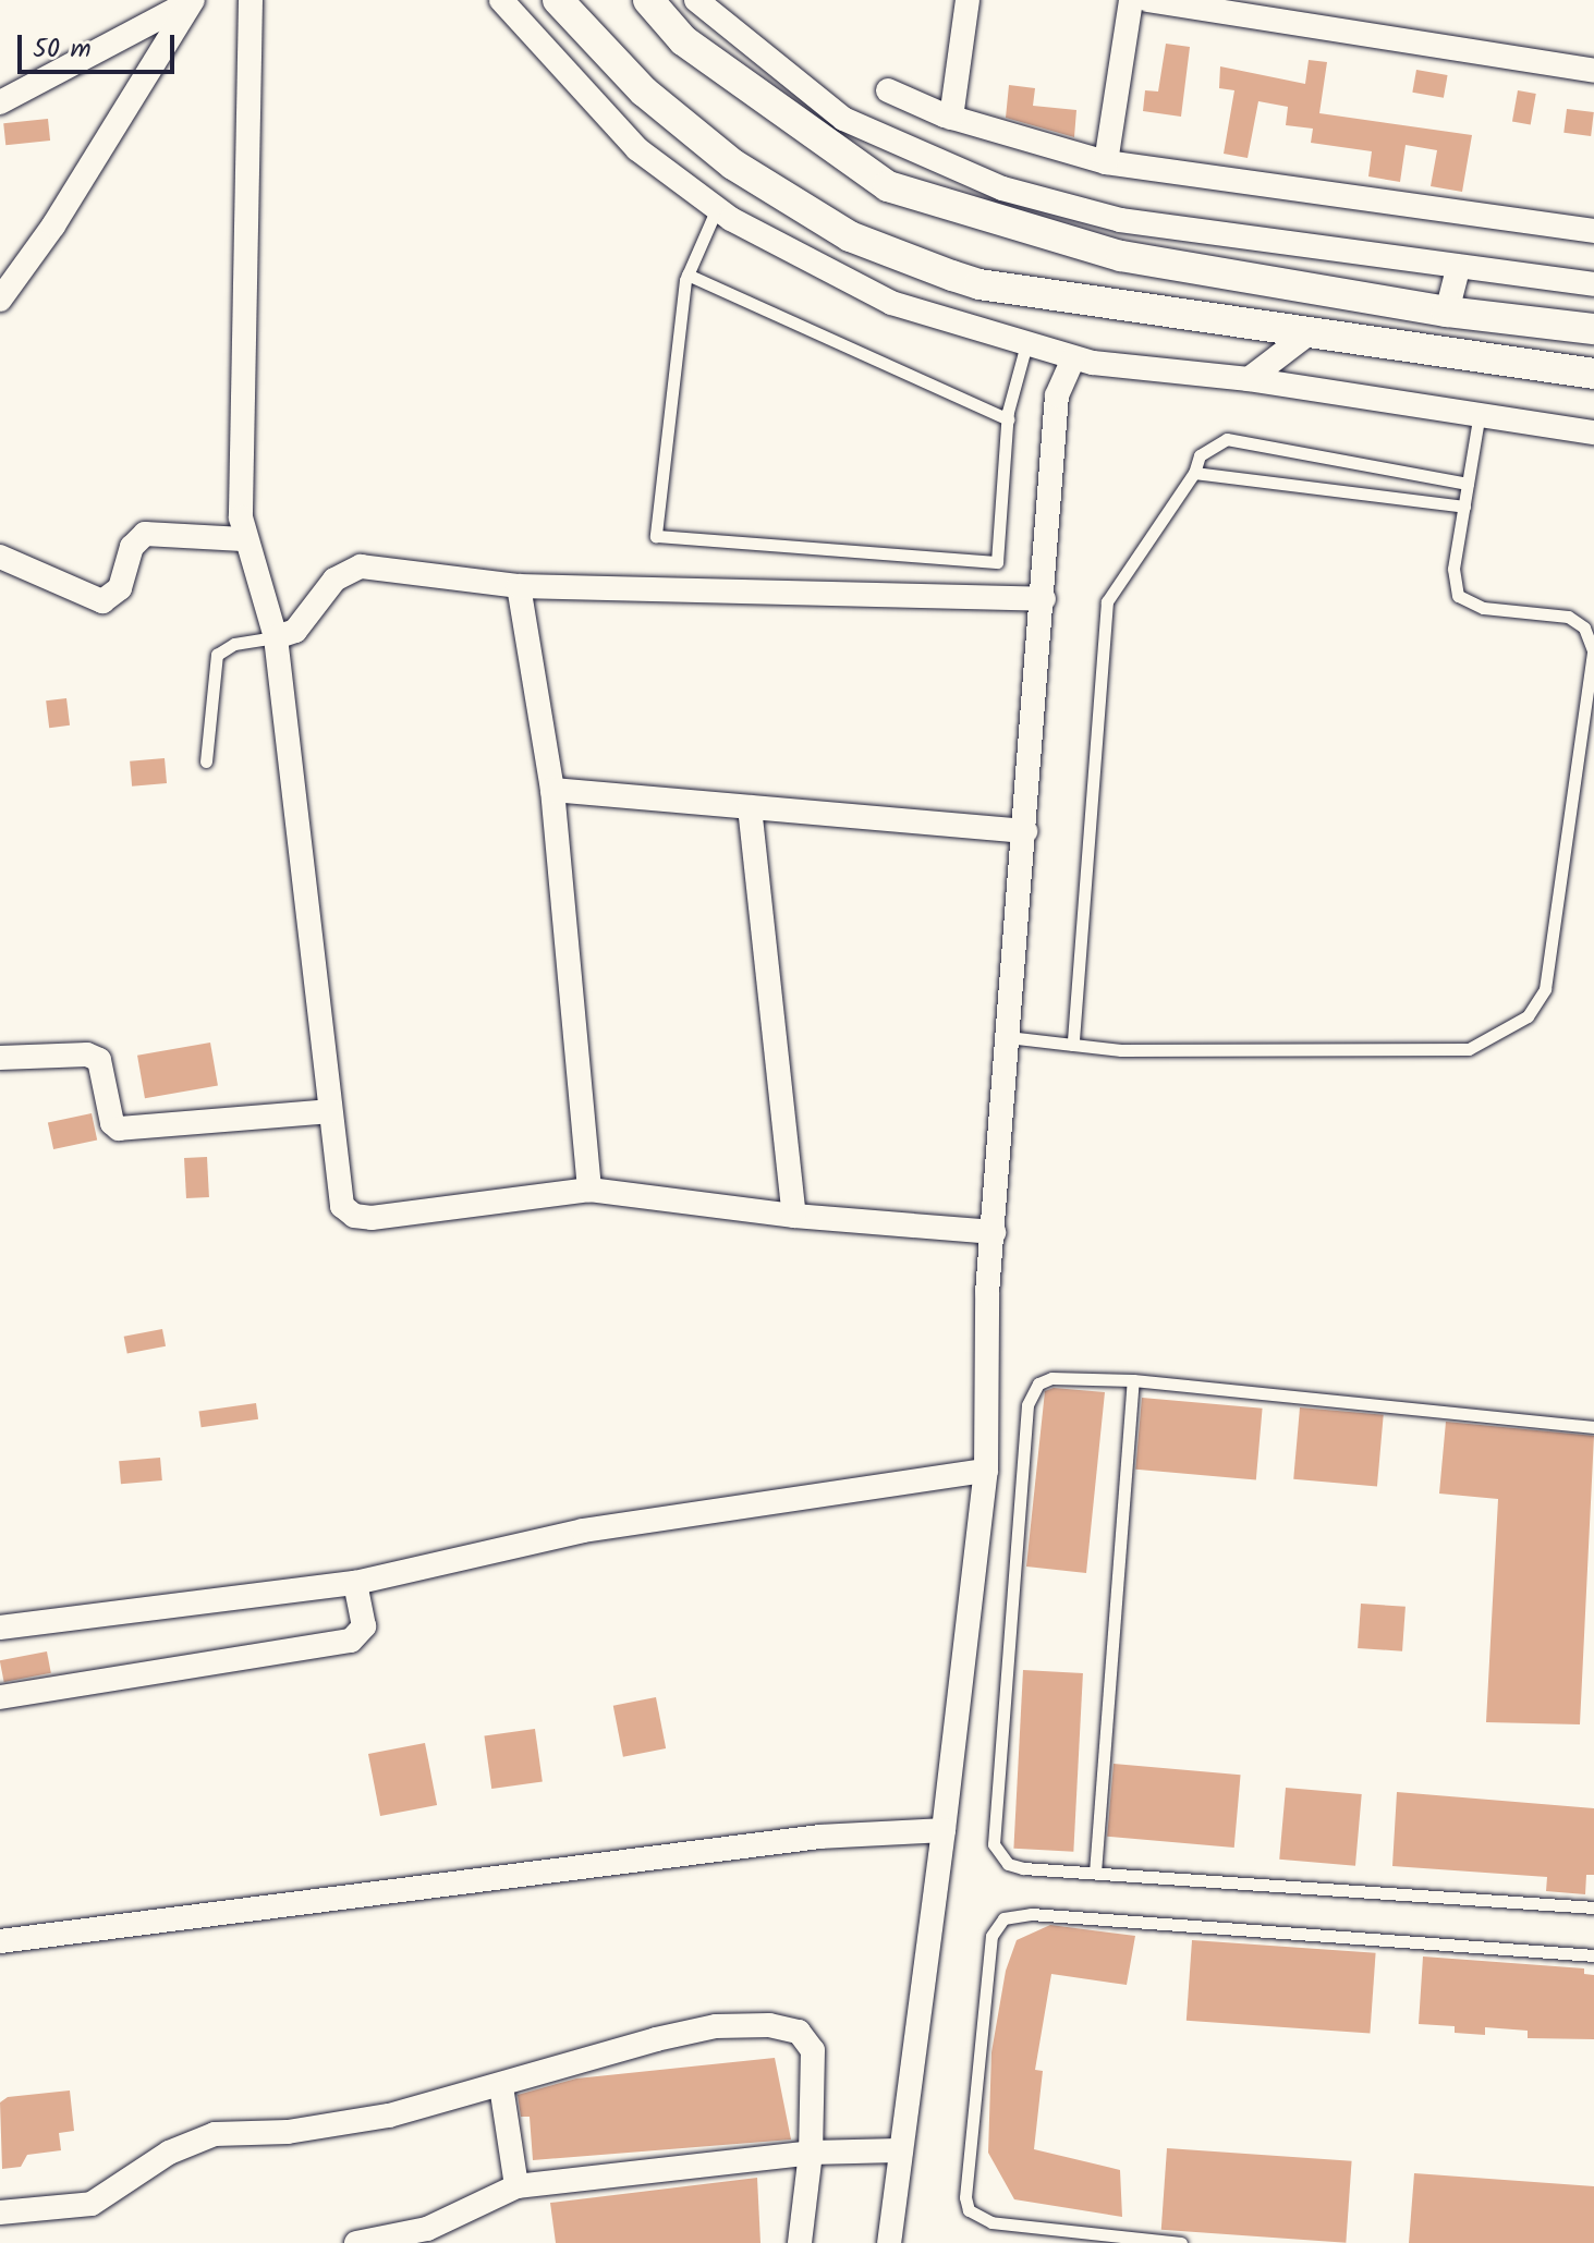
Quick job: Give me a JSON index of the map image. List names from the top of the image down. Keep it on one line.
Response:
{"scale_bar":"50 m"}
